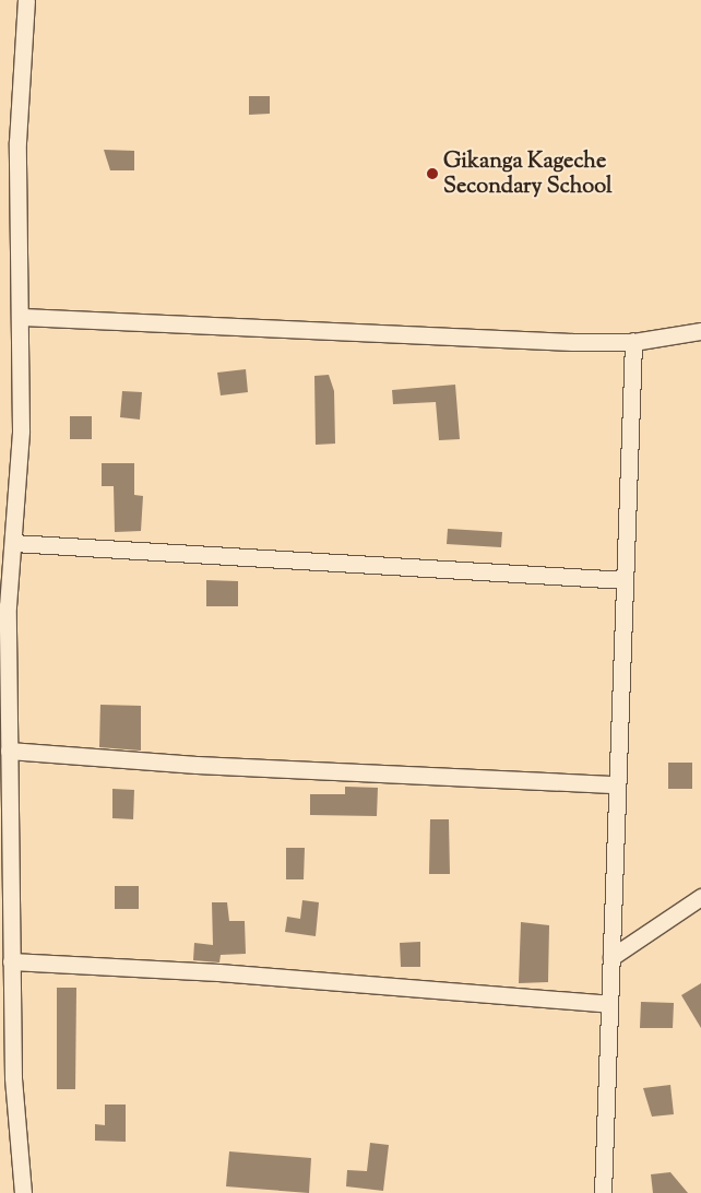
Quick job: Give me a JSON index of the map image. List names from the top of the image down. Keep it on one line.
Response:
{"places":["Gikanga Kageche Secondary School"]}
